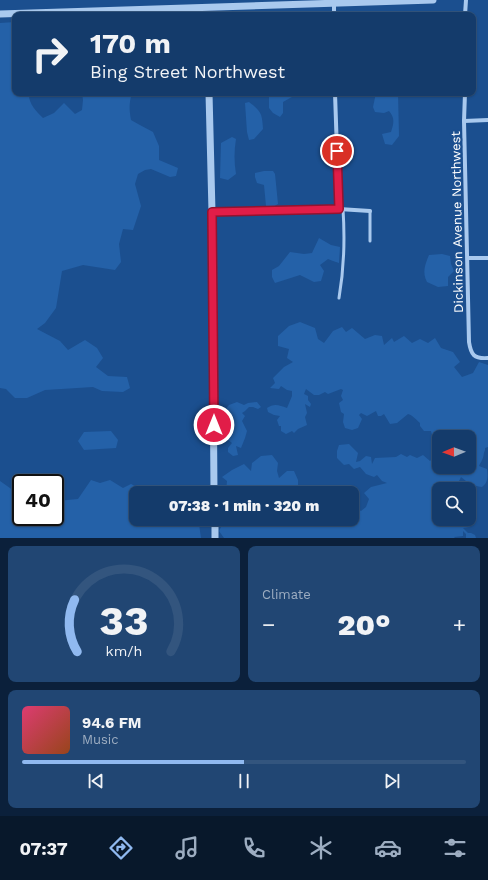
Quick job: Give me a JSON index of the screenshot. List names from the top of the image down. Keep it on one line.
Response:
{"streets":{"street":["Dickinson Avenue Northwest"]},"north":"left","page":{"turn":["170 m","Bing Street Northwest"],"limit":"40","trip":"07:38 · 1 min · 320 m","tile":"Climate","heat":["−","20°","+"],"song":["94.6 FM","Music"],"tabs":"07:37","gauge":["33","km/h"]}}
